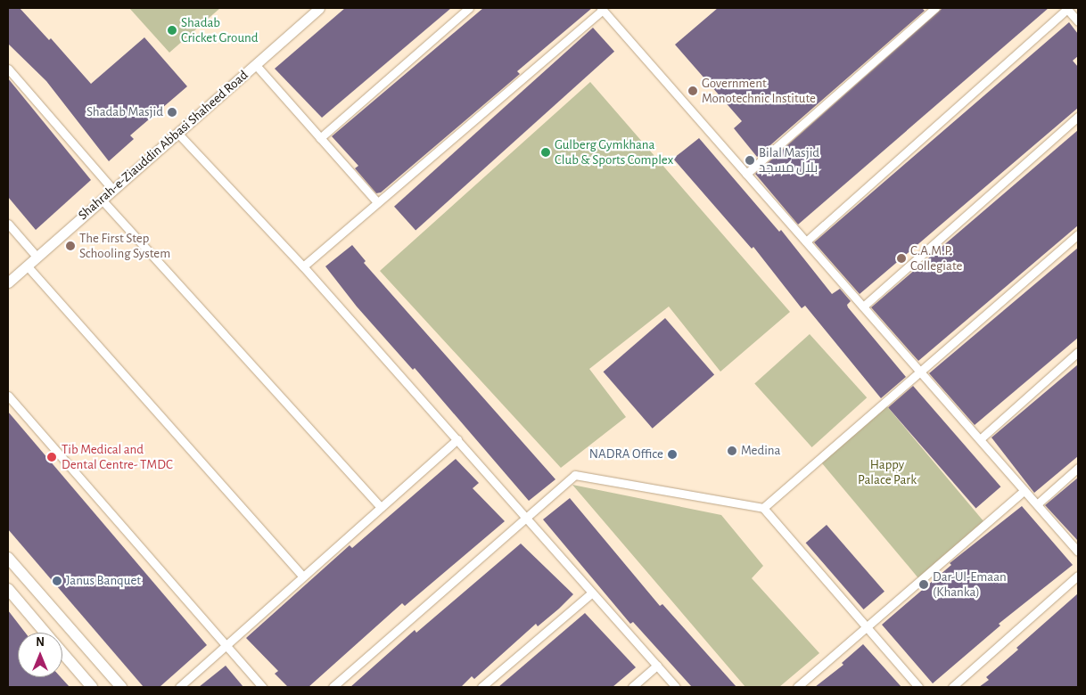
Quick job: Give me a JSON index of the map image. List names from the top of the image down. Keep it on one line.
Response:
{"streets":{"street":["Shahrah-e-Ziauddin Abbasi Shaheed Road"]},"parks":["Happy Palace Park"],"places":["Shadab Cricket Ground","Government Monotechnic Institute","Shadab Masjid","Gulberg Gymkhana Club & Sports Complex","Bilal Masjid بلال مسجد","The First Step Schooling System","C.A.M.P. Collegiate","Medina","NADRA Office","Tib Medical and Dental Centre- TMDC","Janus Banquet","Dar-Ul-Emaan (Khanka)"],"north":"top"}
